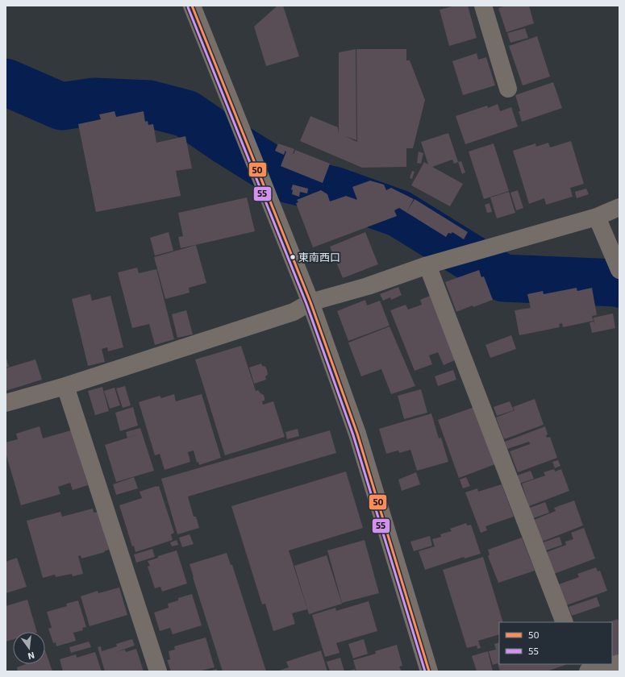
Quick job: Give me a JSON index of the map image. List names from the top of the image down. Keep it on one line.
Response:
{"places":["東南西口"],"lines":["transit line 50","transit line 55"],"legend":["50","55"],"north":"bottom"}
